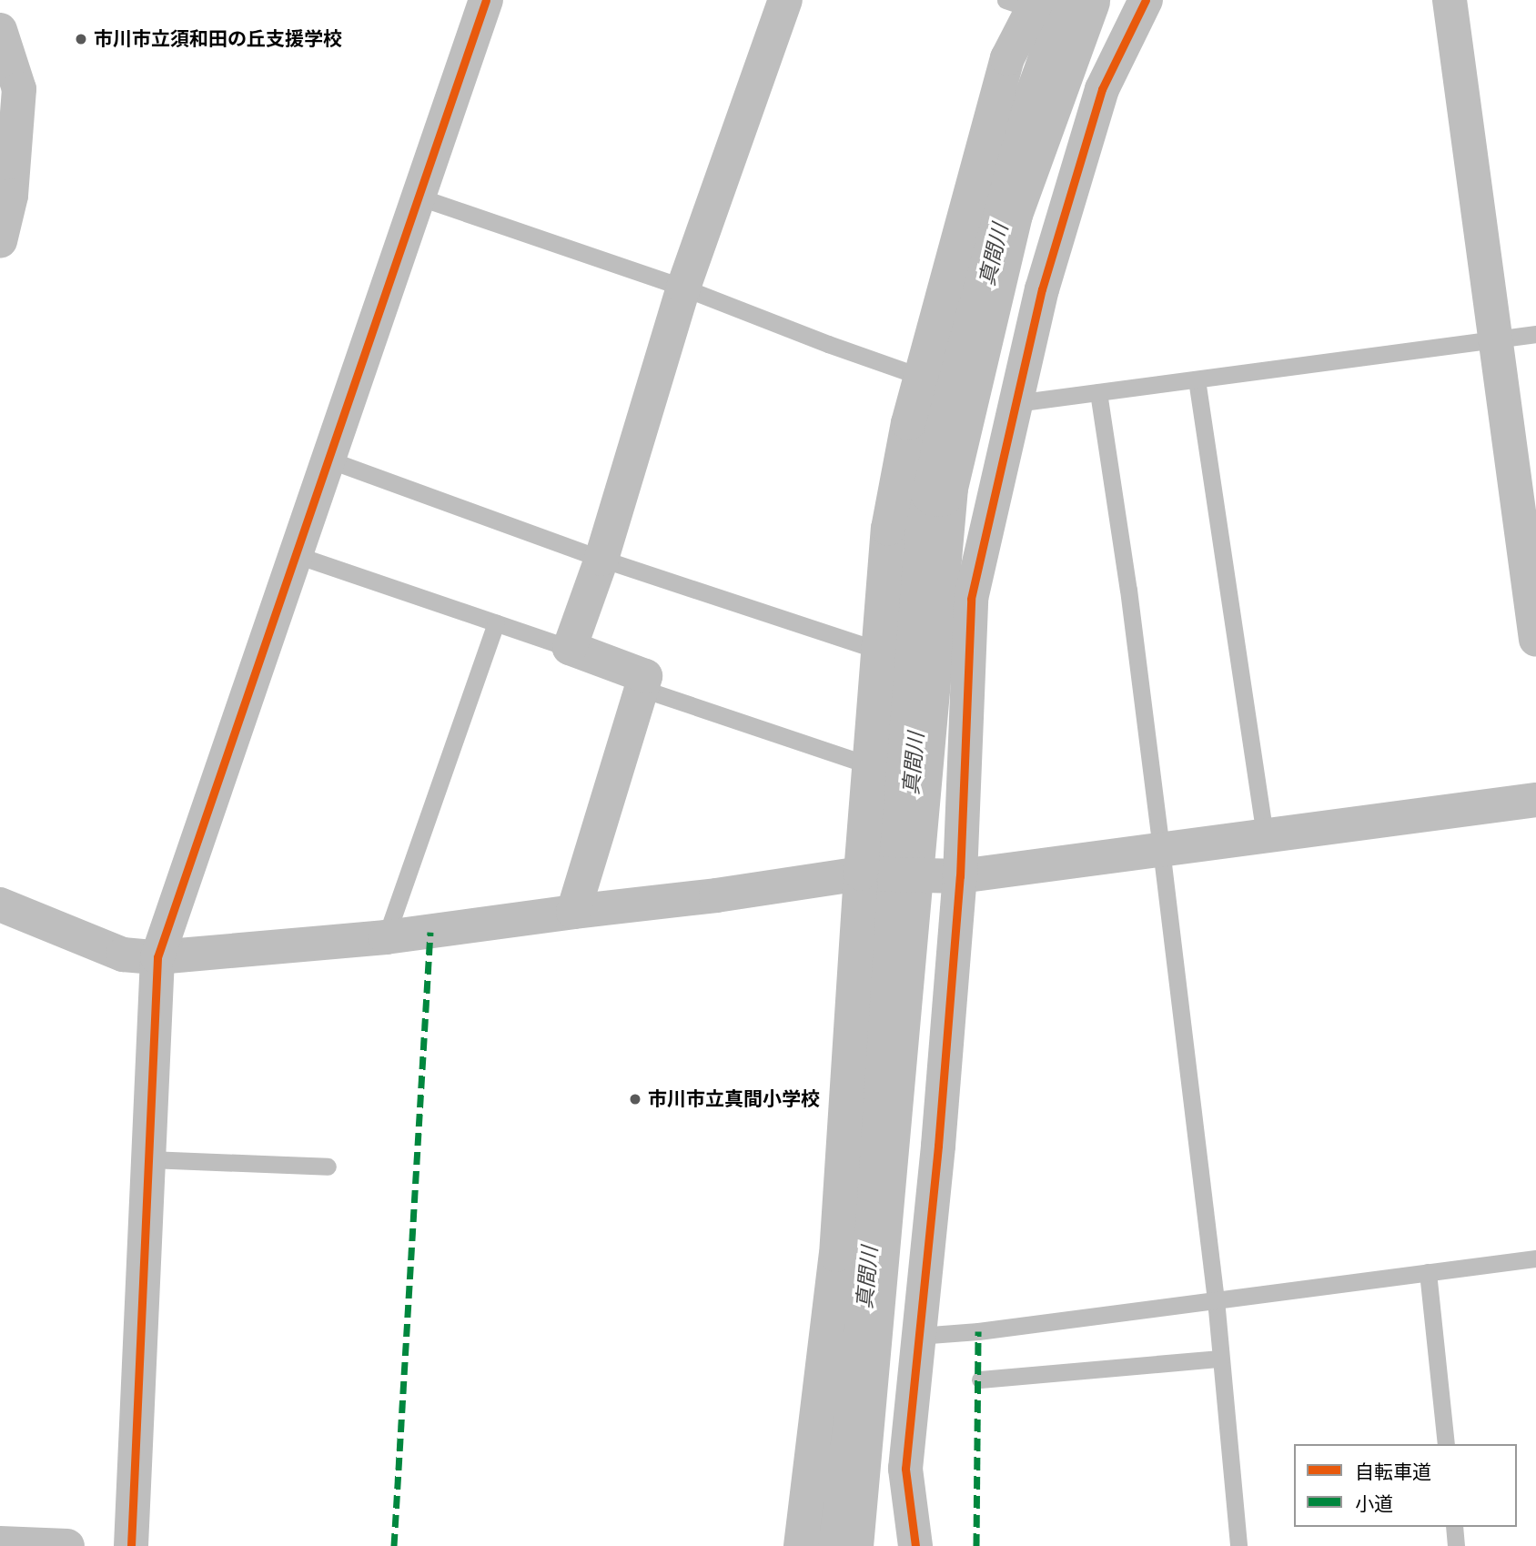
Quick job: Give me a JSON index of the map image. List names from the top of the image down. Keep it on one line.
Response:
{"water":["真間川"],"places":["市川市立須和田の丘支援学校","市川市立真間小学校"],"legend":["自転車道","小道"]}
